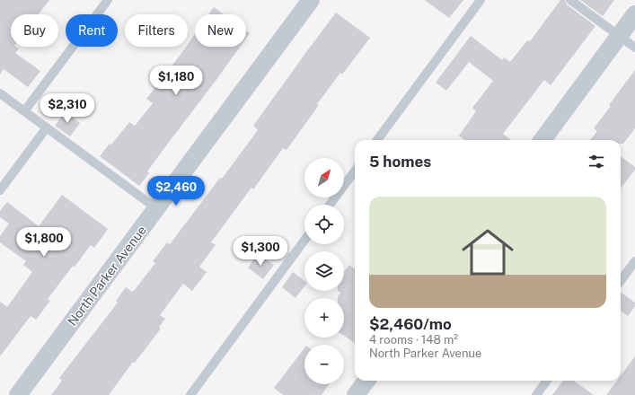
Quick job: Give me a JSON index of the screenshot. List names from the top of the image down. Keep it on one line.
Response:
{"streets":{"street":["North Parker Avenue"]},"north":"top right","page":{"chip":["Buy","Rent","Filters","New"],"price":["$1,180","$2,310","$2,460","$1,800","$1,300"],"heading":"5 homes","map_buttons":["+","−"],"list":[{"name":"$2,460/mo","note":"4 rooms · 148 m² · North Parker Avenue"}]}}
